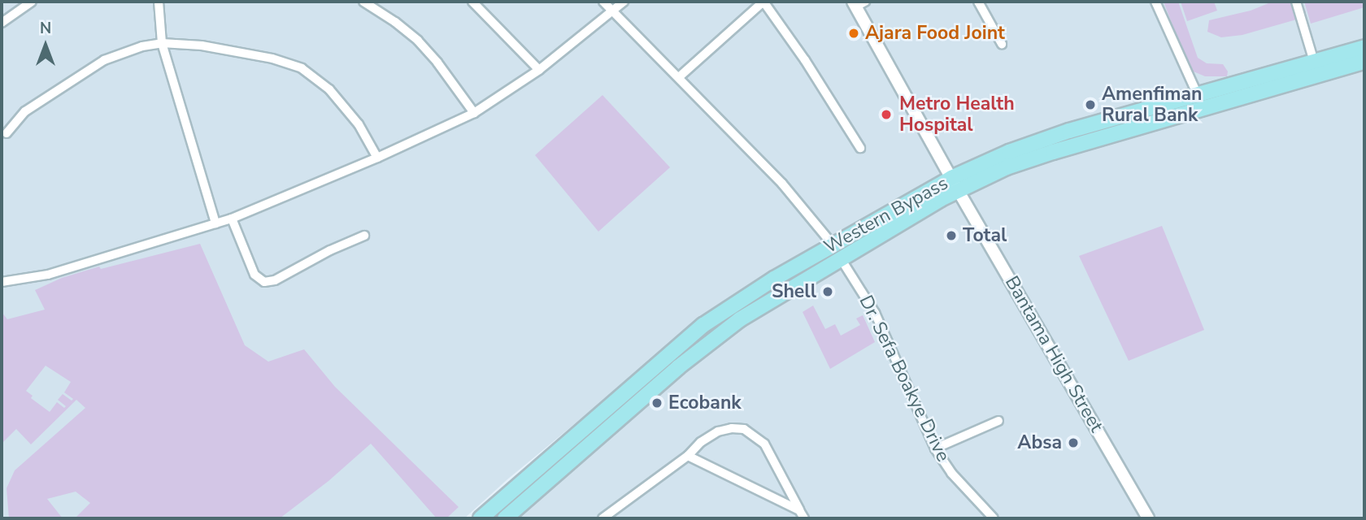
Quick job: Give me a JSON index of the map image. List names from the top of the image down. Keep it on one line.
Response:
{"streets":{"highway":["Western Bypass"],"main road":["Bantama High Street"],"street":["Dr. Sefa Boakye Drive"]},"crossings":[["Western Bypass","Bantama High Street"],["Western Bypass","Dr. Sefa Boakye Drive"]],"places":["Ajara Food Joint","Amenfiman Rural Bank","Metro Health Hospital","Total","Shell","Ecobank","Absa"],"north":"top"}
